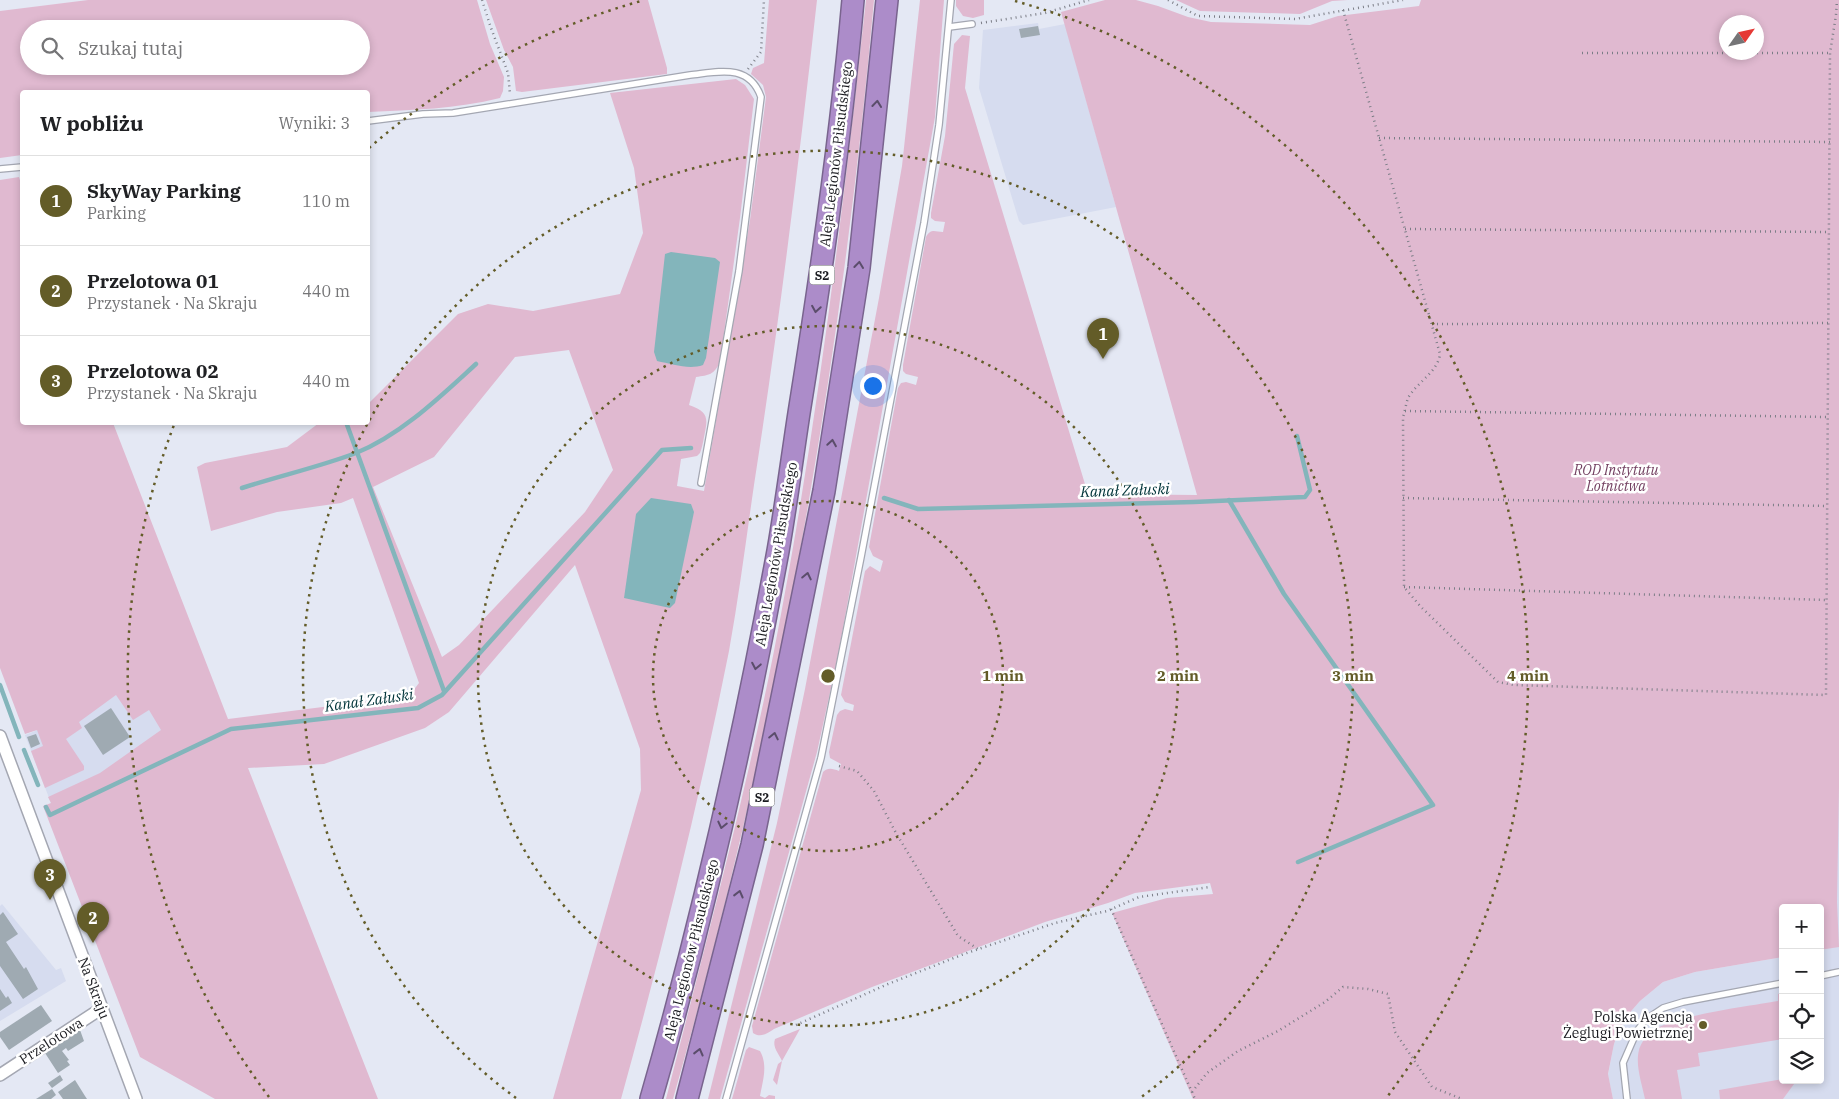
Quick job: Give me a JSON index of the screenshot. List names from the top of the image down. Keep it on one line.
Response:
{"streets":{"highway":["Aleja Legionów Piłsudskiego","S2"],"street":["Na Skraju","Przelotowa"]},"crossings":[["Na Skraju","Przelotowa"]],"water":["Kanał Załuski"],"parks":["ROD Instytutu Lotnictwa"],"places":["Polska Agencja Żeglugi Powietrznej"],"north":"top right","page":{"search":"Szukaj tutaj","heading":["W pobliżu","Wyniki: 3"],"list":[{"mark":"1","name":"SkyWay Parking","note":"Parking","value":"110 m"},{"mark":"2","name":"Przelotowa 01","note":"Przystanek · Na Skraju","value":"440 m"},{"mark":"3","name":"Przelotowa 02","note":"Przystanek · Na Skraju","value":"440 m"}],"pins":["1","3","2"],"map_buttons":["+","−"]},"rings":["1 min","2 min","3 min","4 min"]}
